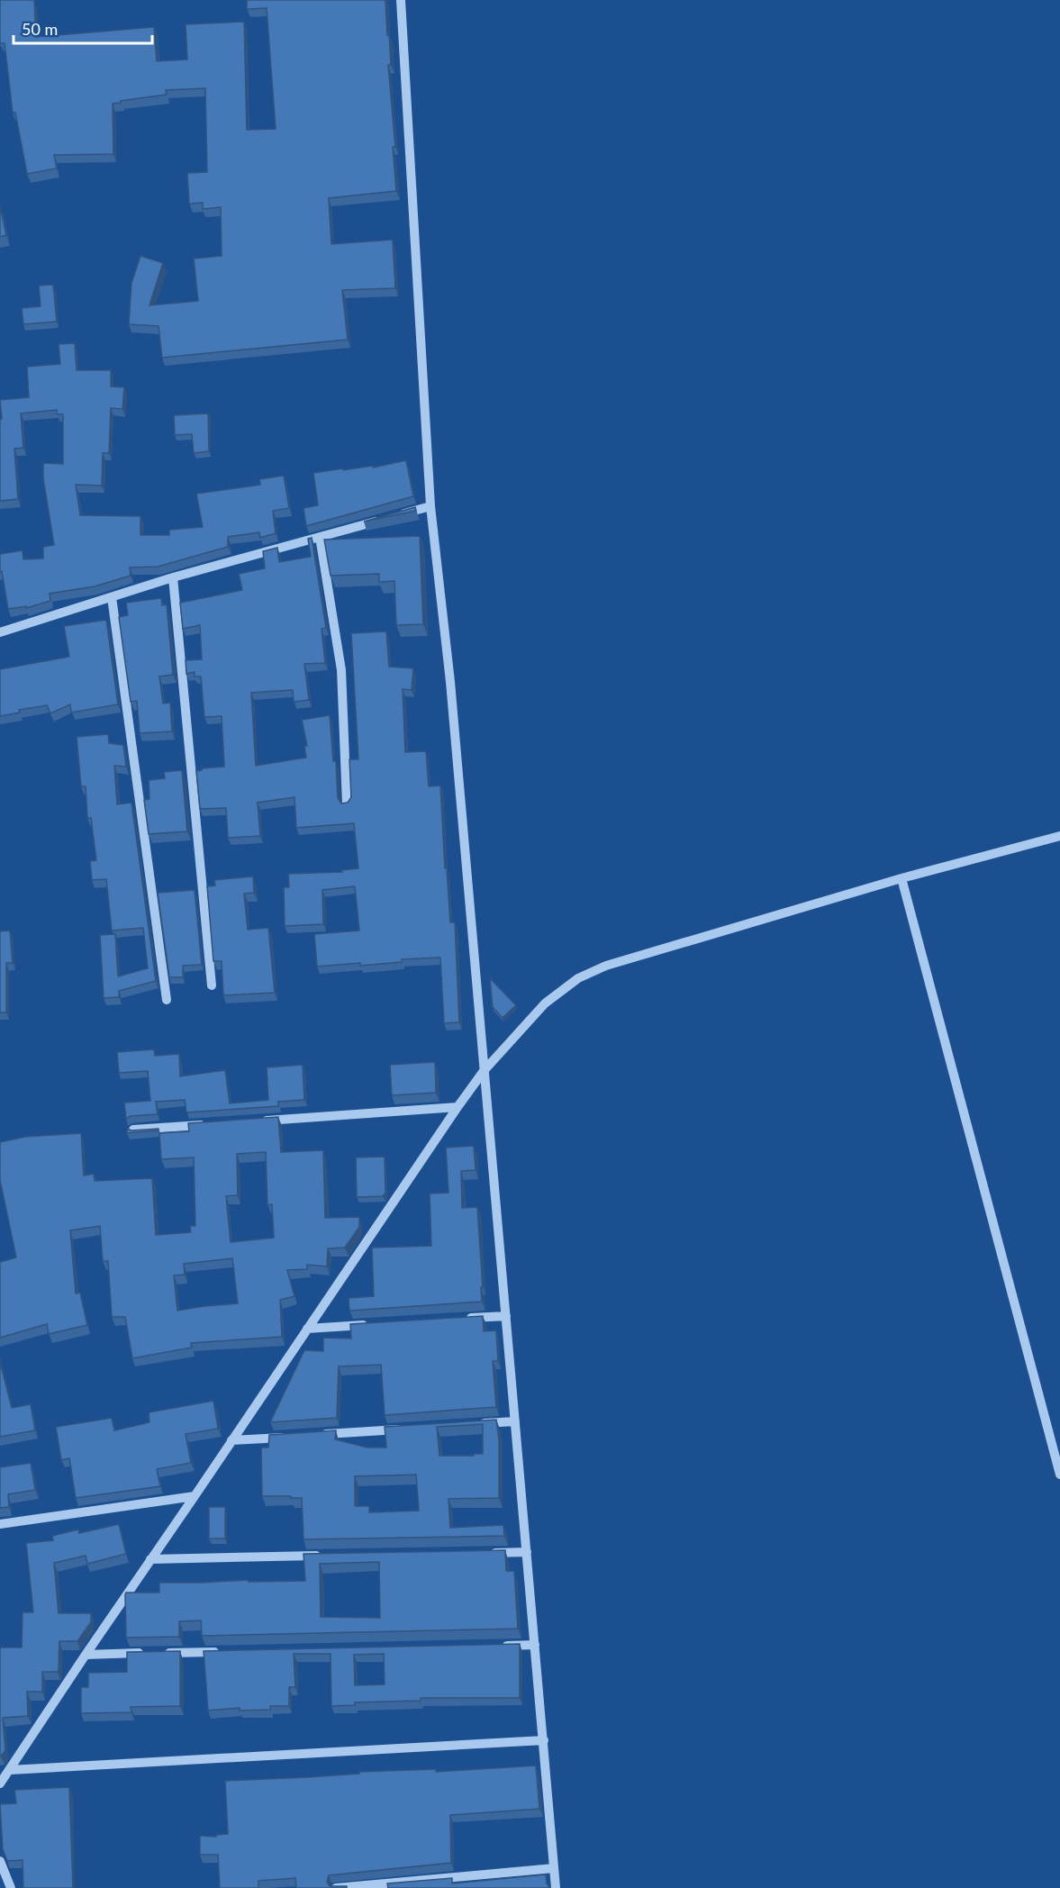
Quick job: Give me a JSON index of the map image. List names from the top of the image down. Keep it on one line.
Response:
{"scale_bar":"50 m"}
